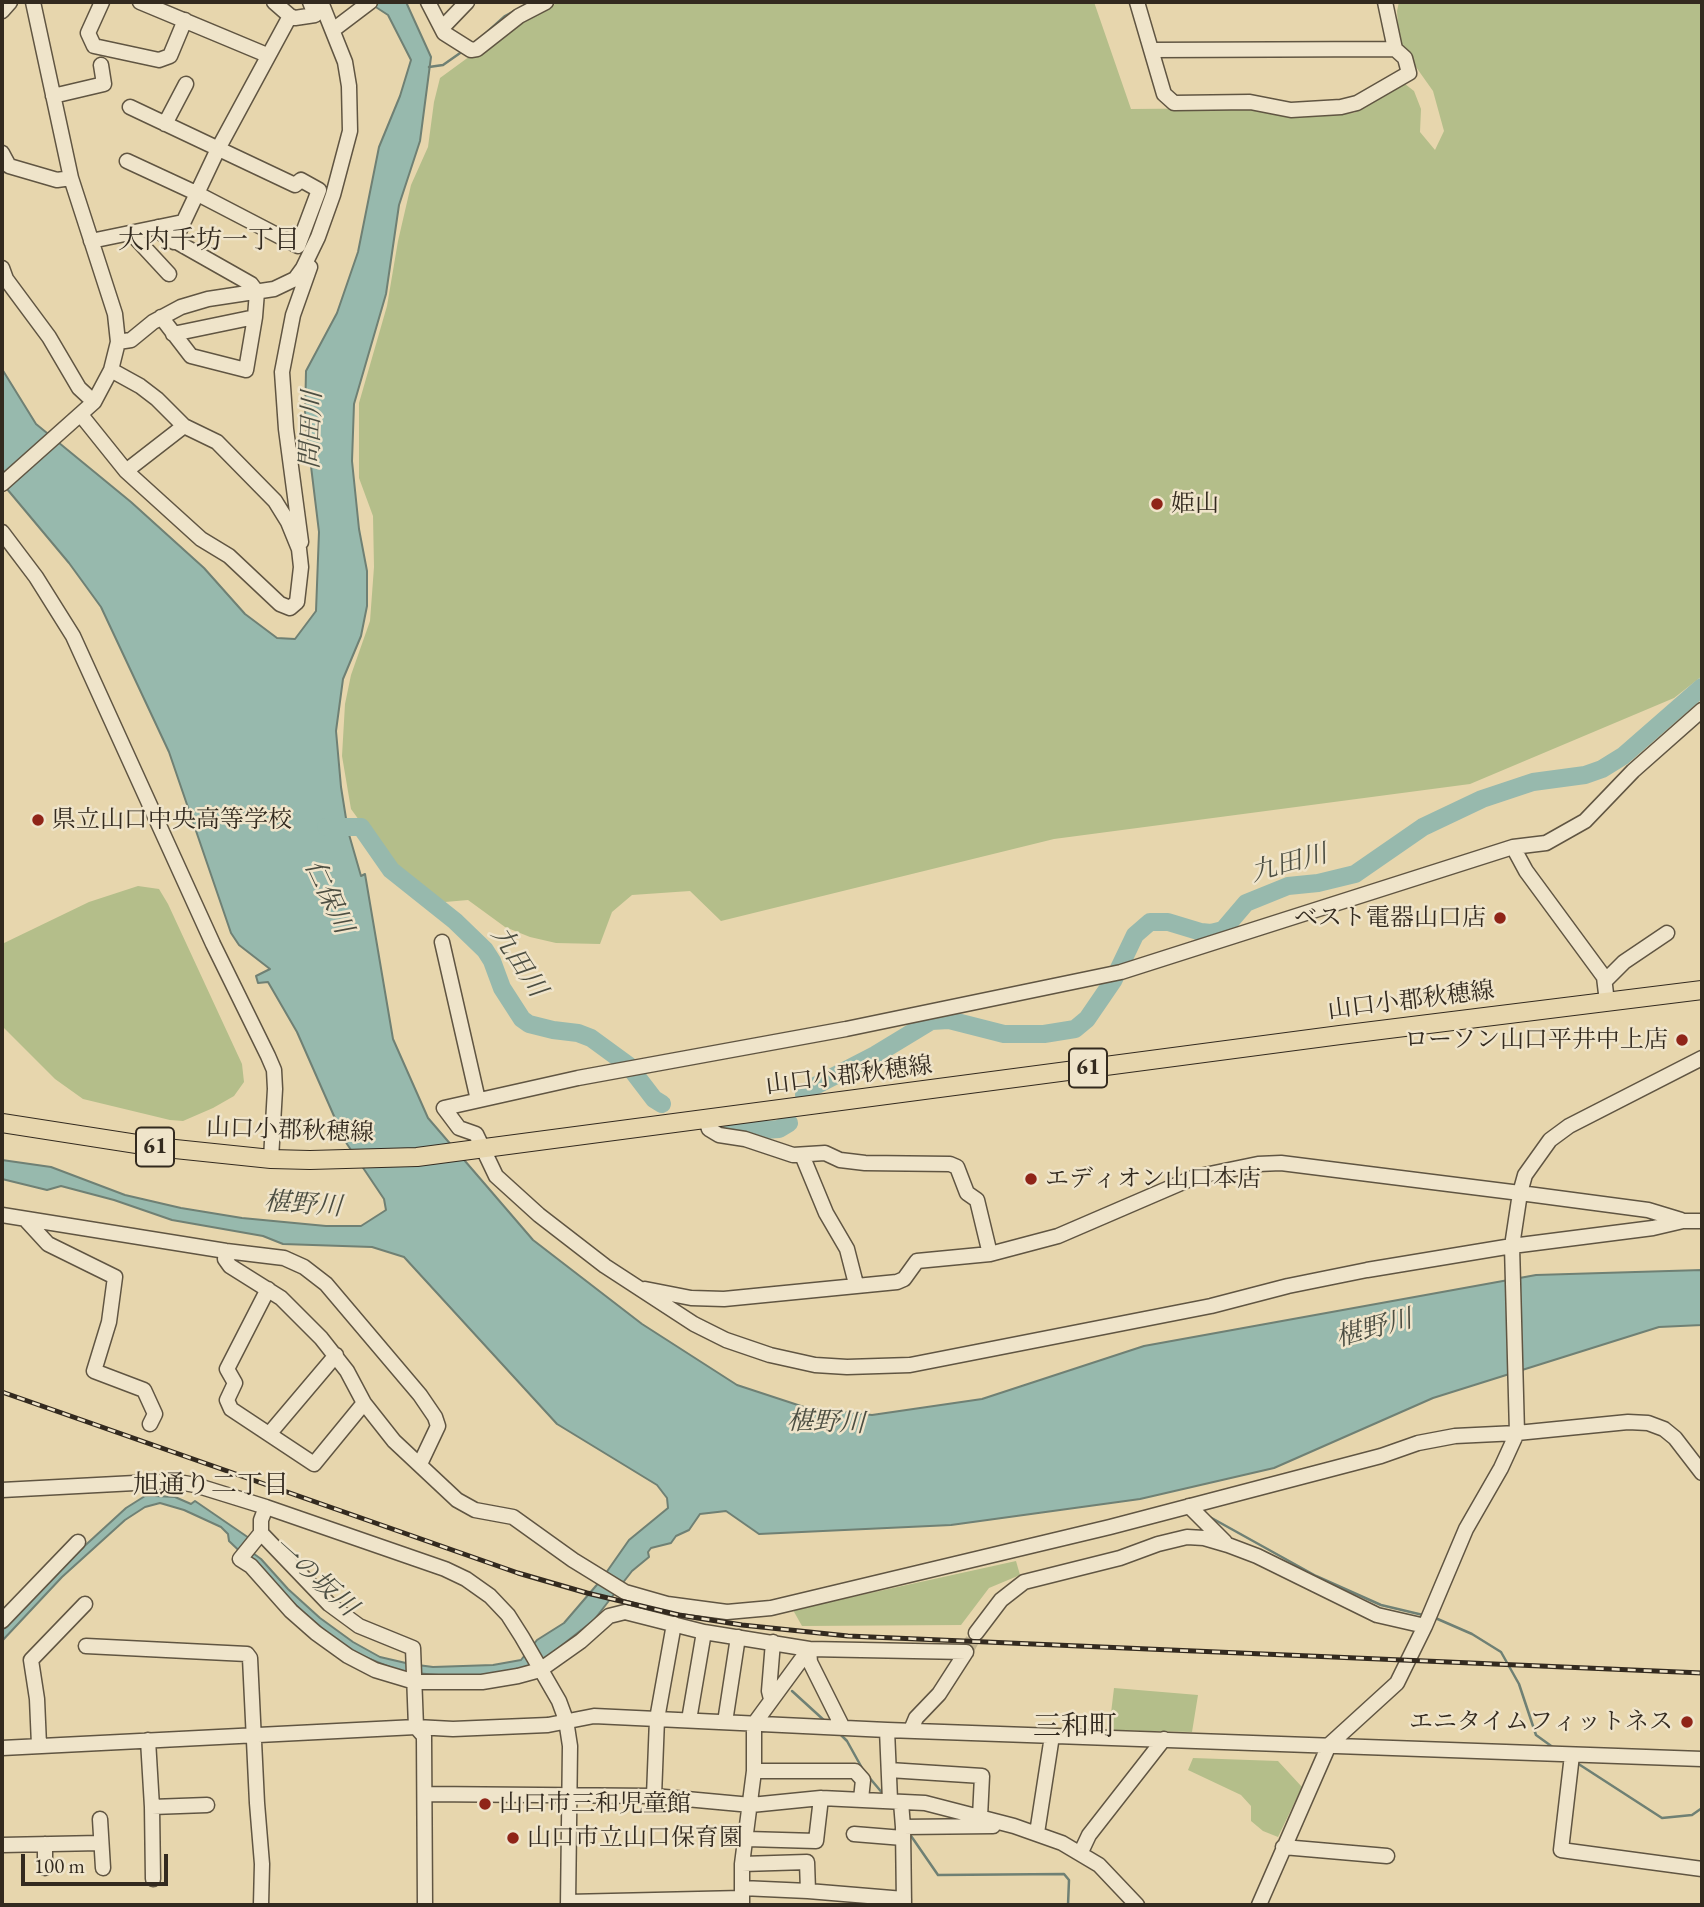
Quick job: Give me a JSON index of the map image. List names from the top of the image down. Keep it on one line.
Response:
{"streets":{"main road":["山口小郡秋穂線","61"]},"districts":["大内千坊一丁目","旭通り二丁目","三和町"],"water":["問田川","九田川","仁保川","椹野川","一の坂川"],"places":["姫山","県立山口中央高等学校","ベスト電器山口店","ローソン山口平井中上店","エディオン山口本店","エニタイムフィットネス","山口市三和児童館","山口市立山口保育園"],"scale_bar":"100 m"}
